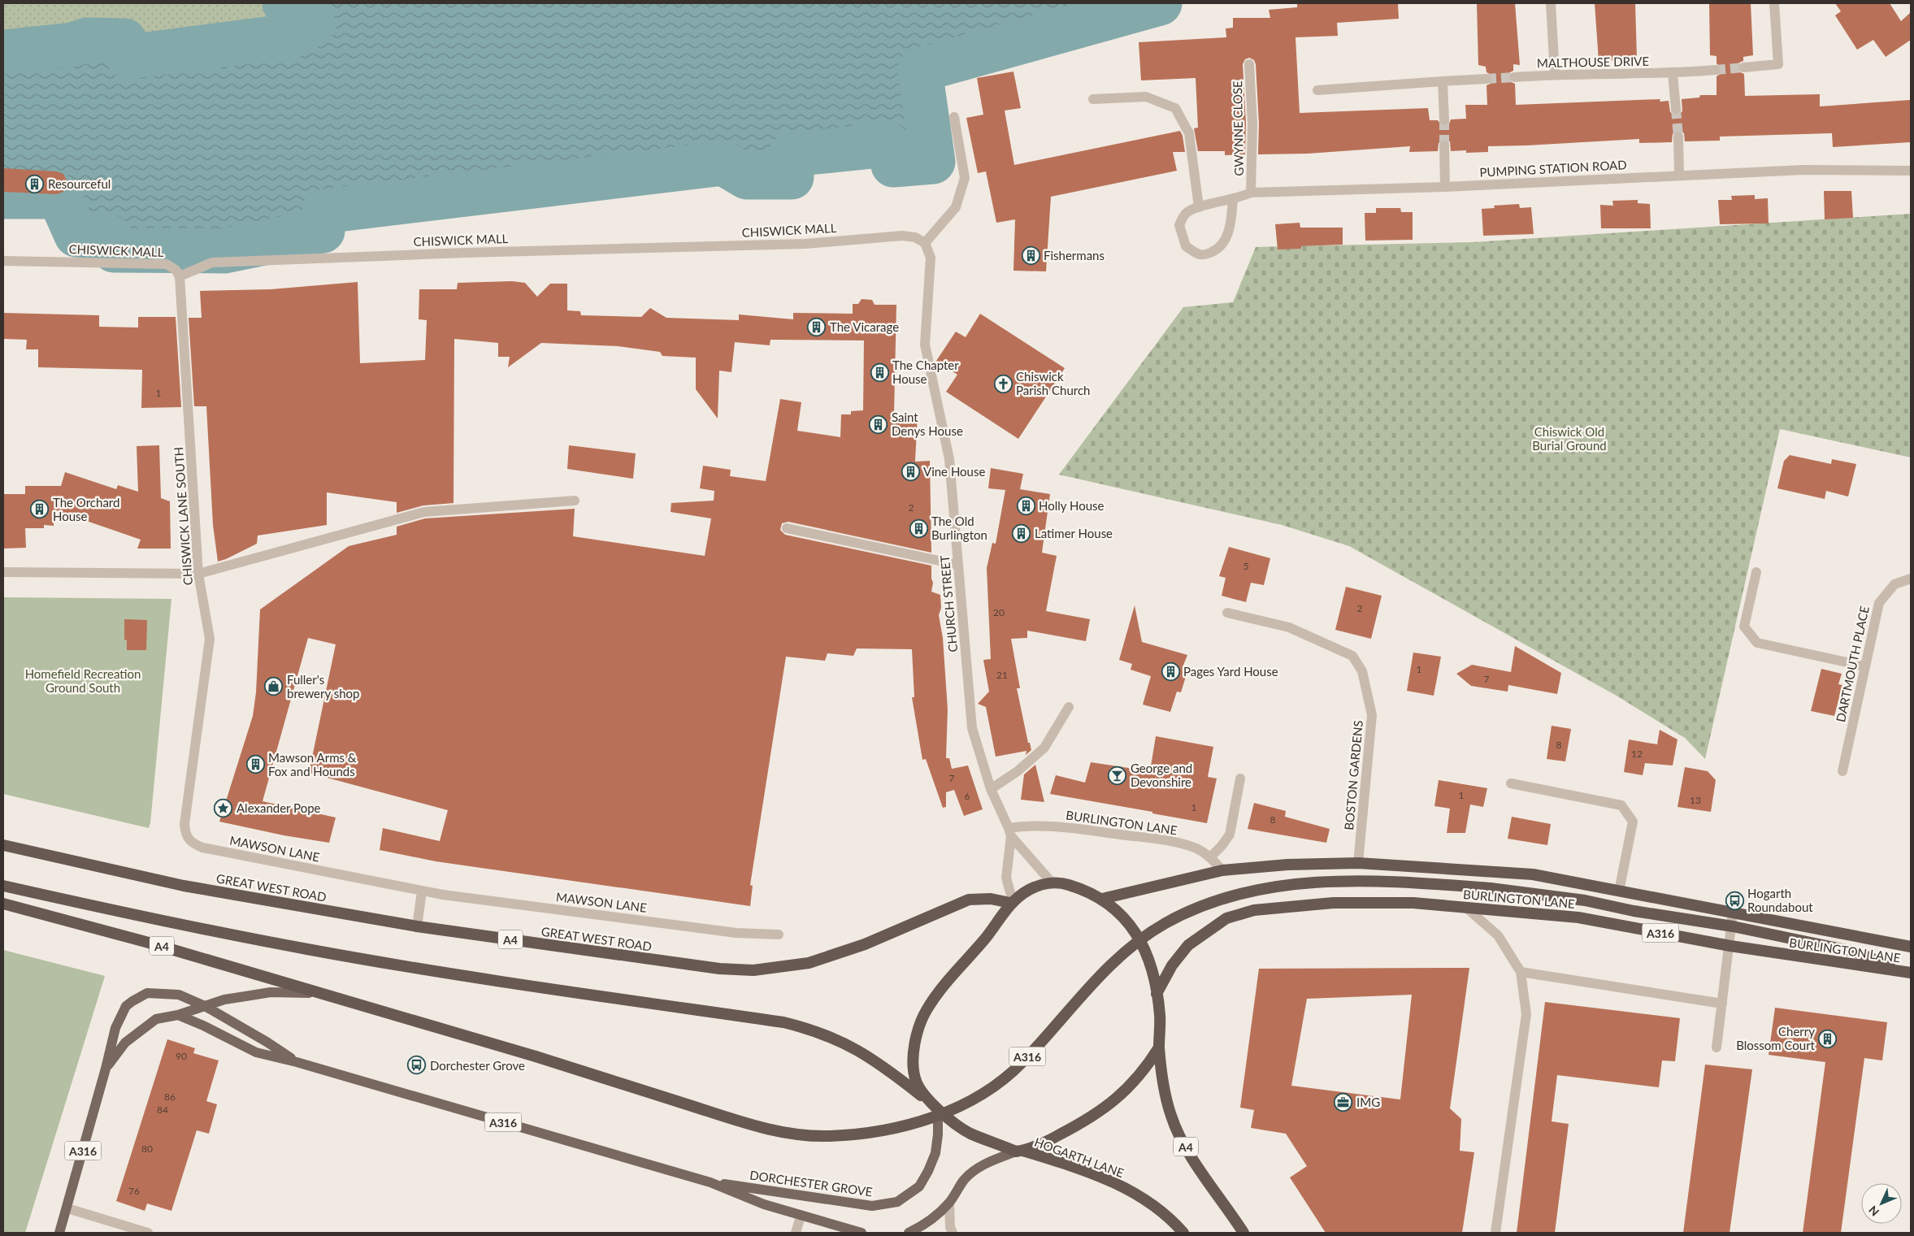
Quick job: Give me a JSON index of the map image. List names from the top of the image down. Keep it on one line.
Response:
{"streets":{"highway":["BURLINGTON LANE","GREAT WEST ROAD","A316","A4","HOGARTH LANE"],"main road":["DORCHESTER GROVE"],"street":["MALTHOUSE DRIVE","GWYNNE CLOSE","PUMPING STATION ROAD","CHISWICK MALL","CHISWICK LANE SOUTH","CHURCH STREET","DARTMOUTH PLACE","BOSTON GARDENS","MAWSON LANE"]},"crossings":[["GWYNNE CLOSE","PUMPING STATION ROAD"],["CHISWICK MALL","CHISWICK LANE SOUTH"],["CHISWICK MALL","CHURCH STREET"],["CHISWICK LANE SOUTH","MAWSON LANE"],["CHURCH STREET","BURLINGTON LANE"],["BOSTON GARDENS","BURLINGTON LANE"],["BURLINGTON LANE","A316"],["A316","A4"],["A316","DORCHESTER GROVE"]],"parks":["Chiswick Old Burial Ground","Homefield Recreation Ground South"],"places":{"building":["Resourceful","Fishermans","The Vicarage","The Chapter House","Saint Denys House","Vine House","Holly House","The Orchard House","The Old Burlington","Latimer House","Pages Yard House","Mawson Arms & Fox and Hounds","Cherry Blossom Court"],"church":["Chiswick Parish Church"],"shop":["Fuller's brewery shop"],"bar":["George and Devonshire"],"place":["Alexander Pope"],"bus stop":["Hogarth Roundabout","Dorchester Grove"],"office":["IMG"]},"house_numbers":["1","2","5","2","20","1","21","7","8","12","7","1","6","13","1","8","90","86","84","80","76"],"north":"bottom left"}
